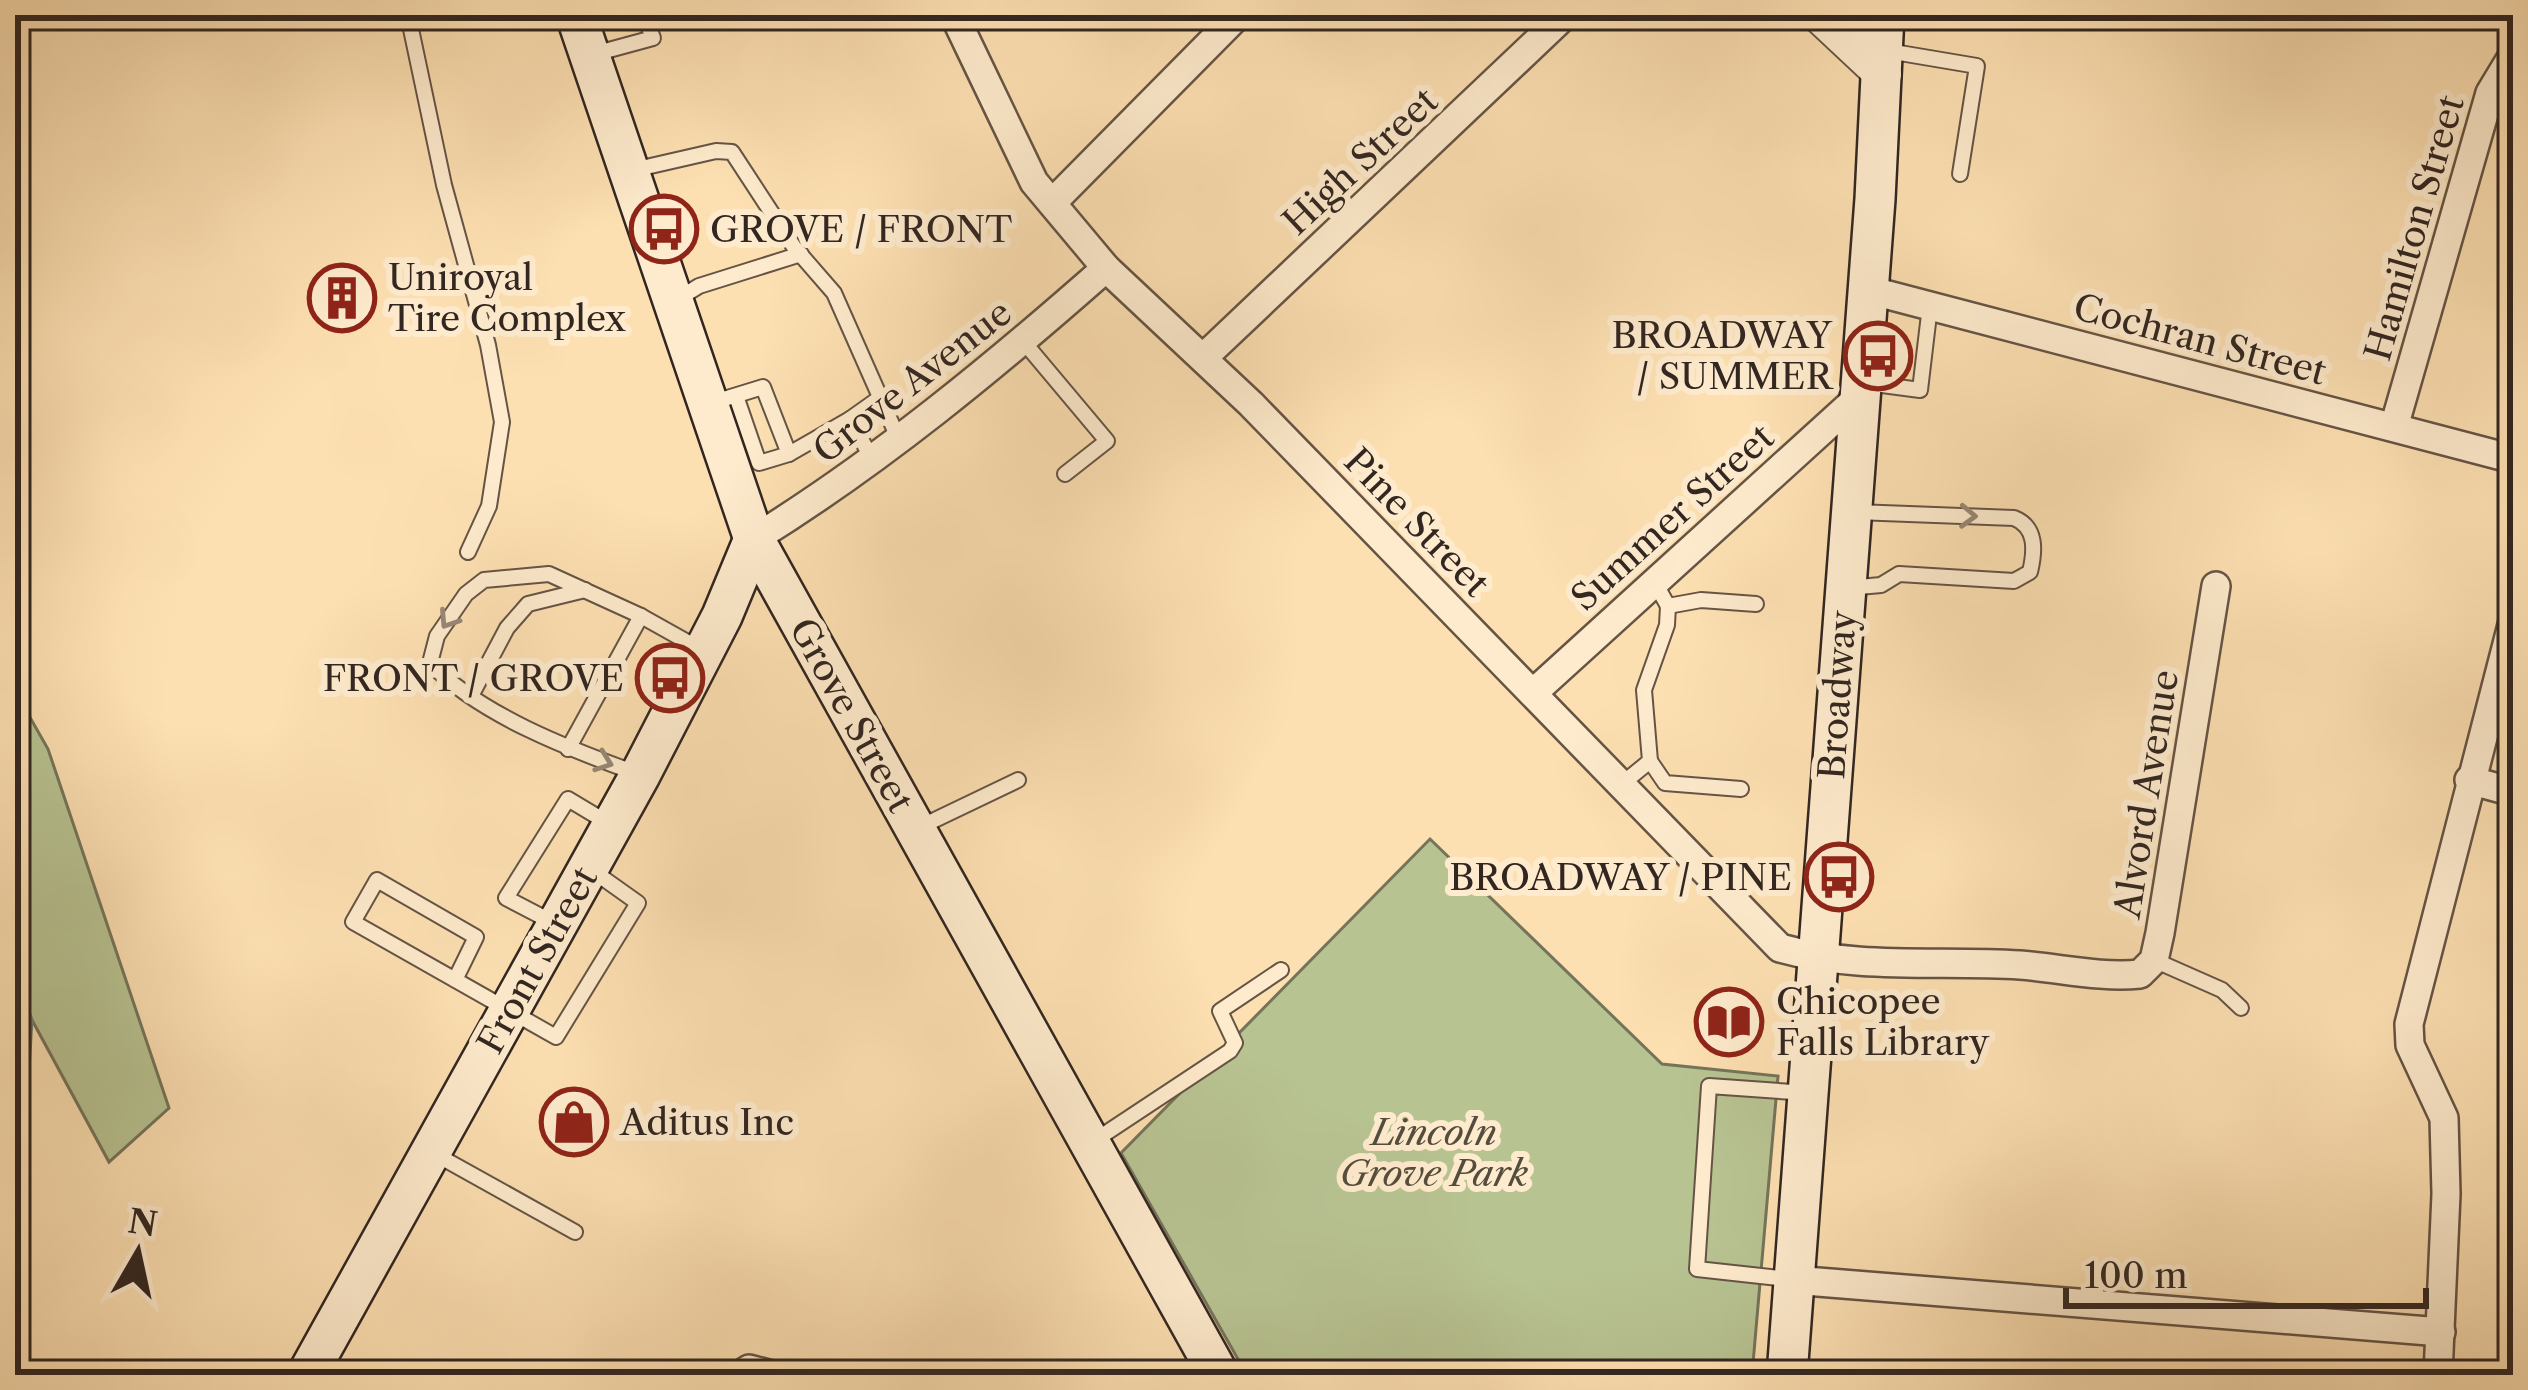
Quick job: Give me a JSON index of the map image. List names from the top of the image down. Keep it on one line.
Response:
{"streets":{"main road":["Broadway","Grove Street","Front Street"],"street":["High Street","Hamilton Street","Cochran Street","Grove Avenue","Summer Street","Pine Street","Alvord Avenue"]},"crossings":[["High Street","Pine Street"],["Hamilton Street","Cochran Street"],["Cochran Street","Broadway"],["Grove Avenue","Pine Street"],["Grove Avenue","Grove Street"],["Grove Avenue","Front Street"],["Summer Street","Pine Street"],["Summer Street","Broadway"],["Pine Street","Broadway"],["Pine Street","Alvord Avenue"],["Broadway","Alvord Avenue"],["Grove Street","Front Street"]],"parks":["Lincoln Grove Park"],"places":{"bus stop":["GROVE / FRONT","BROADWAY / SUMMER","FRONT / GROVE","BROADWAY / PINE"],"building":["Uniroyal Tire Complex"],"library":["Chicopee Falls Library"],"shop":["Aditus Inc"]},"scale_bar":"100 m","north":"top"}
